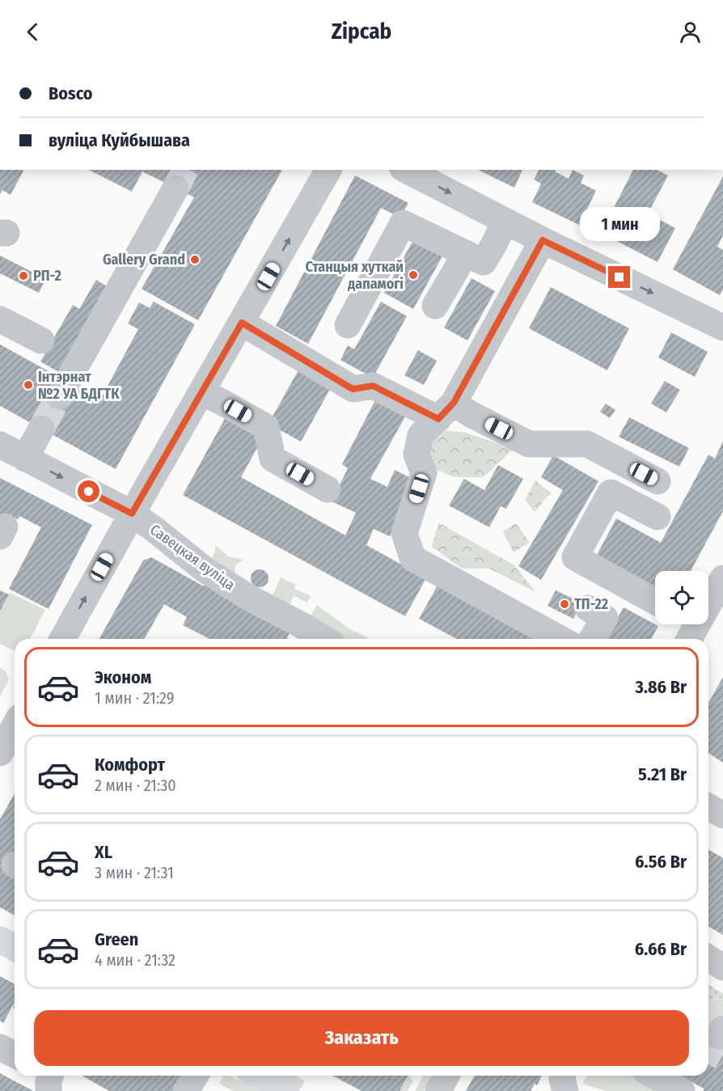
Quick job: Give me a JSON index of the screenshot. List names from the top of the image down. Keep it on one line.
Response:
{"streets":{"street":["Савецкая вуліца"]},"places":["Gallery Grand","Станцыя хуткай дапамогі","РП-2","Інтэрнат №2 УА БДГТК","ТП-22"],"page":{"header":"Zipcab","banner":["Bosco","вуліца Куйбышава"],"bubble":"1 мин","list":[{"name":"Эконом","note":"1 мин · 21:29","value":"3.86 Br"},{"name":"Комфорт","note":"2 мин · 21:30","value":"5.21 Br"},{"name":"XL","note":"3 мин · 21:31","value":"6.56 Br"},{"name":"Green","note":"4 мин · 21:32","value":"6.66 Br"}],"buttons":"Заказать"}}
